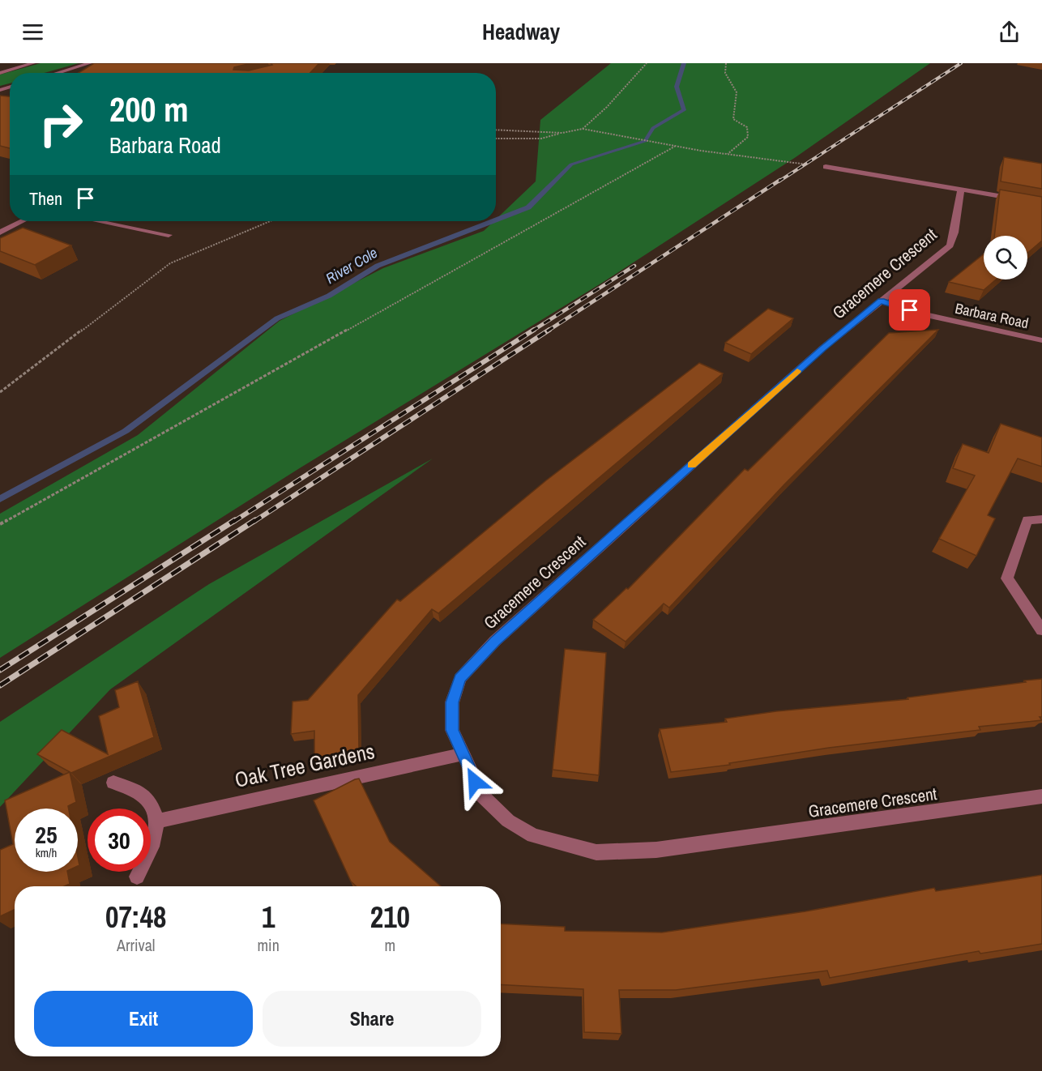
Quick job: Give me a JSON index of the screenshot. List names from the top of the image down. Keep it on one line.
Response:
{"streets":{"street":["Gracemere Crescent","Barbara Road","Oak Tree Gardens"]},"crossings":[["Gracemere Crescent","Barbara Road"],["Gracemere Crescent","Oak Tree Gardens"]],"water":["River Cole"],"page":{"header":"Headway","turn":["200 m","Barbara Road"],"then":"Then","speed":"25 km/h","limit":"30","eta":["07:48","Arrival","1","min","210","m"],"buttons":["Exit","Share"]}}
